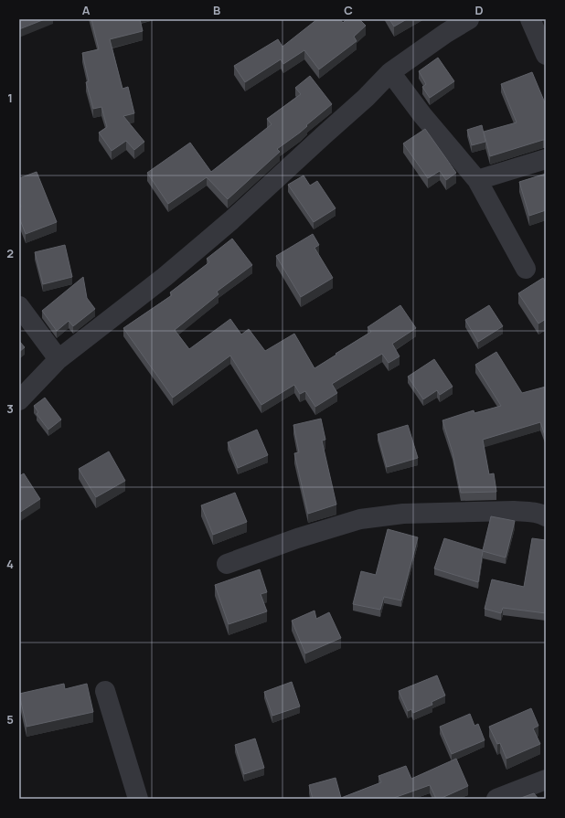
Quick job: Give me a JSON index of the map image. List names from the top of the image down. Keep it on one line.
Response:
{"grid":{"columns":["A","B","C","D"],"rows":["1","2","3","4","5"]}}
